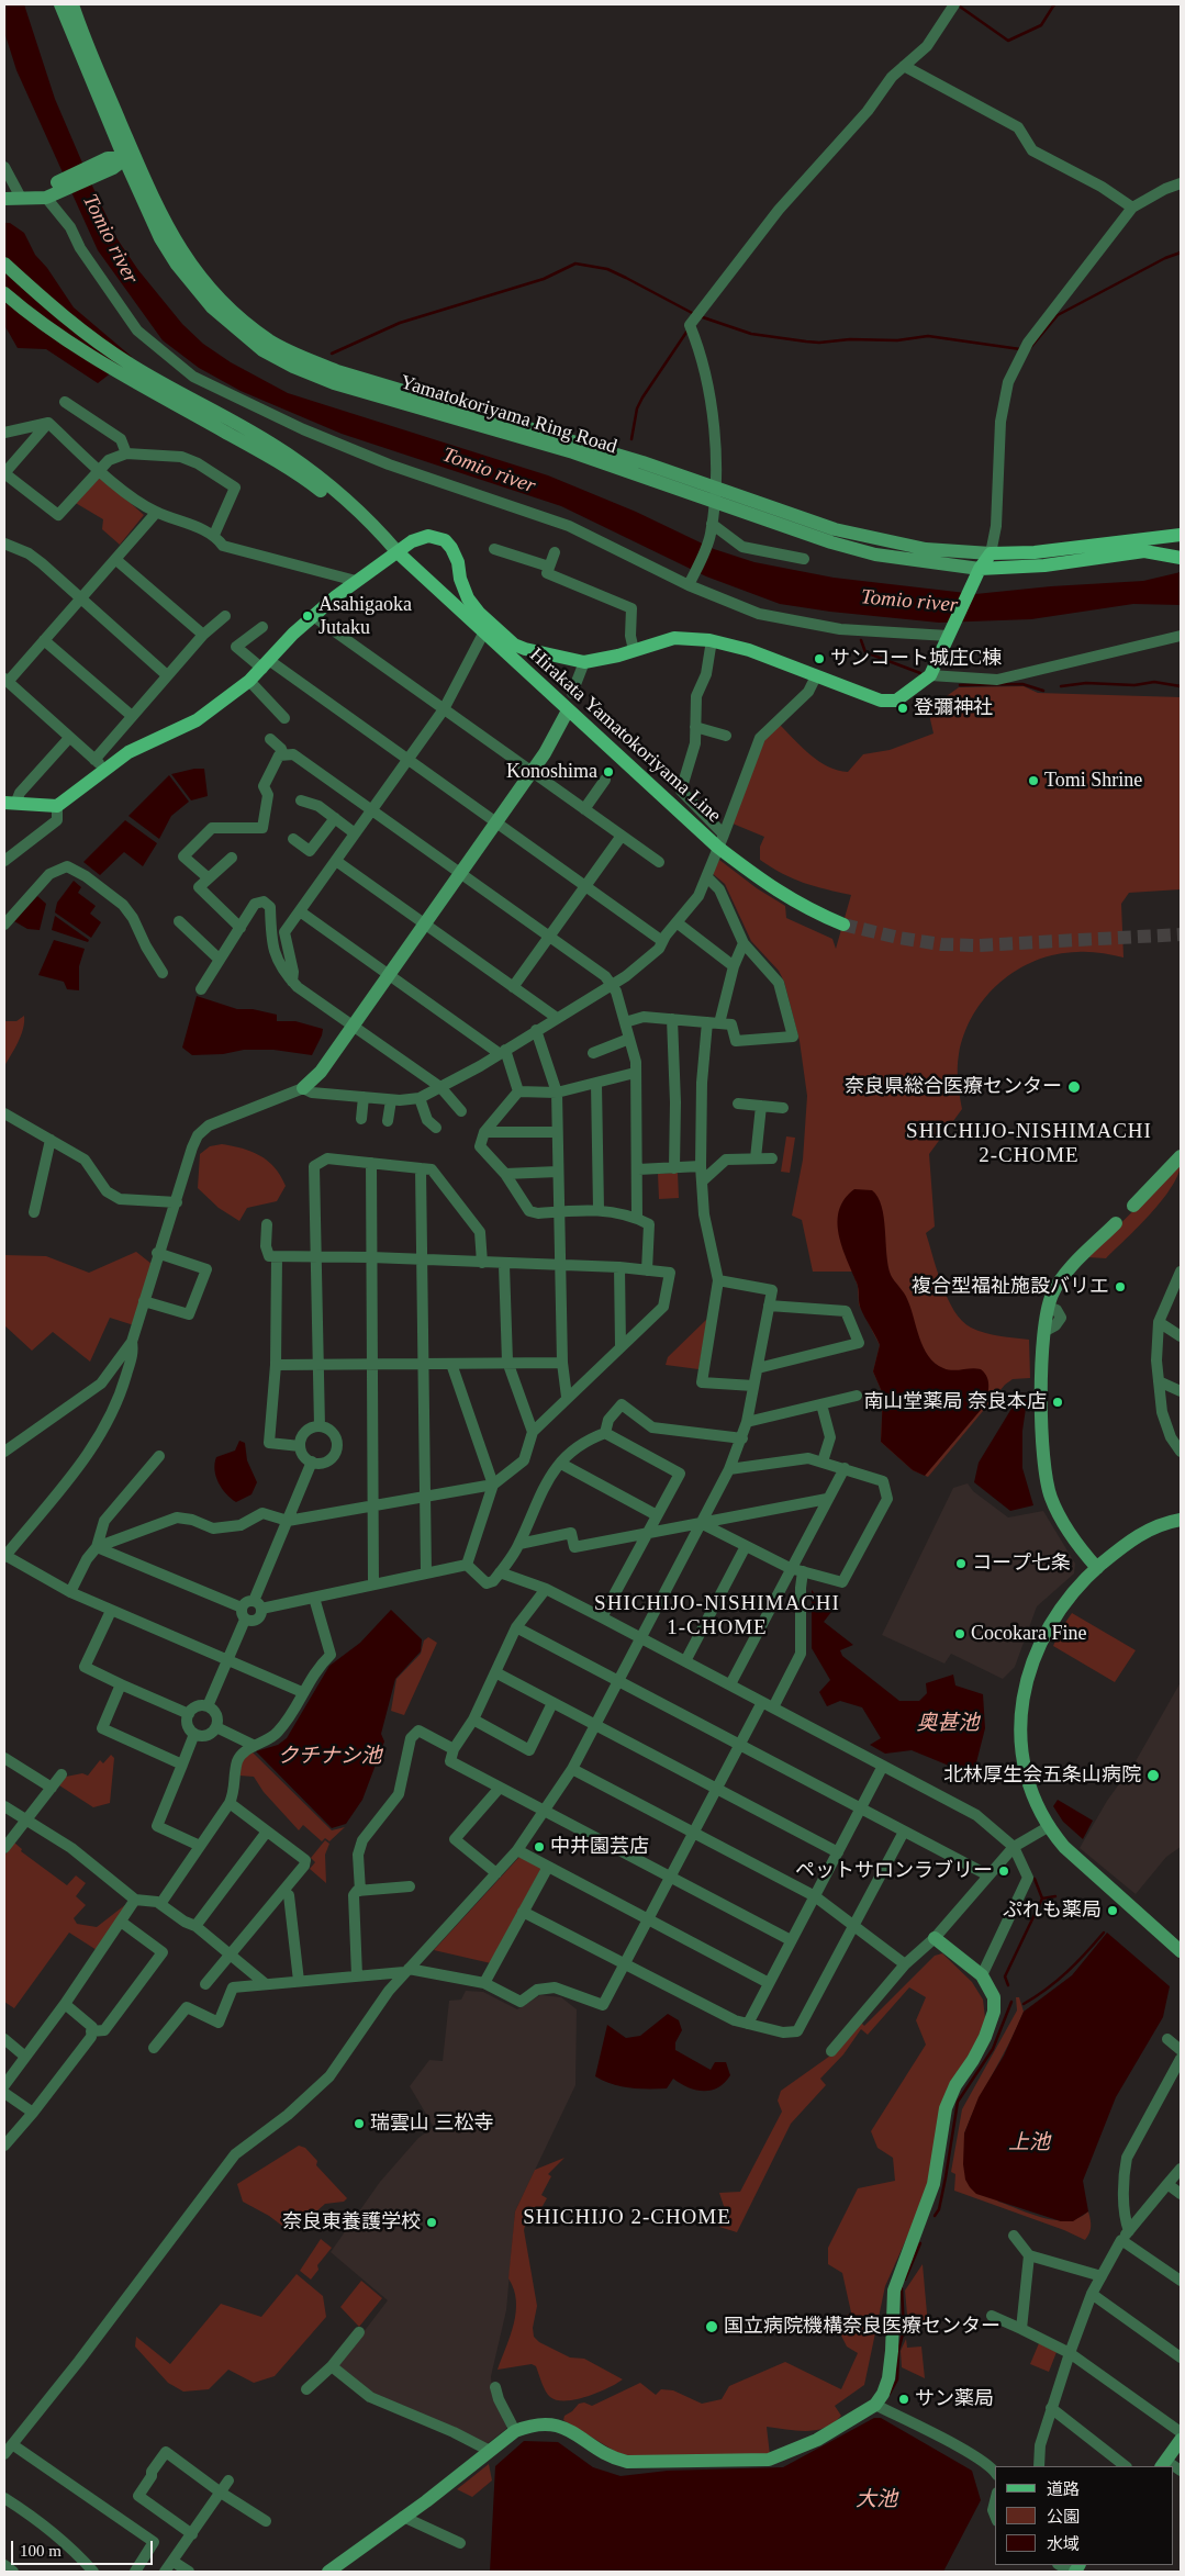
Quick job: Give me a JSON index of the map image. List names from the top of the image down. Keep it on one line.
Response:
{"streets":{"main road":["Hirakata Yamatokoriyama Line"],"street":["Yamatokoriyama Ring Road"]},"crossings":[["Yamatokoriyama Ring Road","Hirakata Yamatokoriyama Line"]],"districts":["SHICHIJO-NISHIMACHI 2-CHOME","SHICHIJO-NISHIMACHI 1-CHOME","SHICHIJO 2-CHOME"],"water":["Tomio river","奥甚池","クチナシ池","上池","大池"],"places":["Asahigaoka Jutaku","サンコート城庄C棟","登彌神社","Konoshima","Tomi Shrine","奈良県総合医療センター","複合型福祉施設バリエ","南山堂薬局 奈良本店","コープ七条","Cocokara Fine","北林厚生会五条山病院","中井園芸店","ペットサロンラブリー","ぷれも薬局","瑞雲山 三松寺","奈良東養護学校","国立病院機構奈良医療センター","サン薬局"],"legend":["道路","公園","水域"],"scale_bar":"100 m"}
